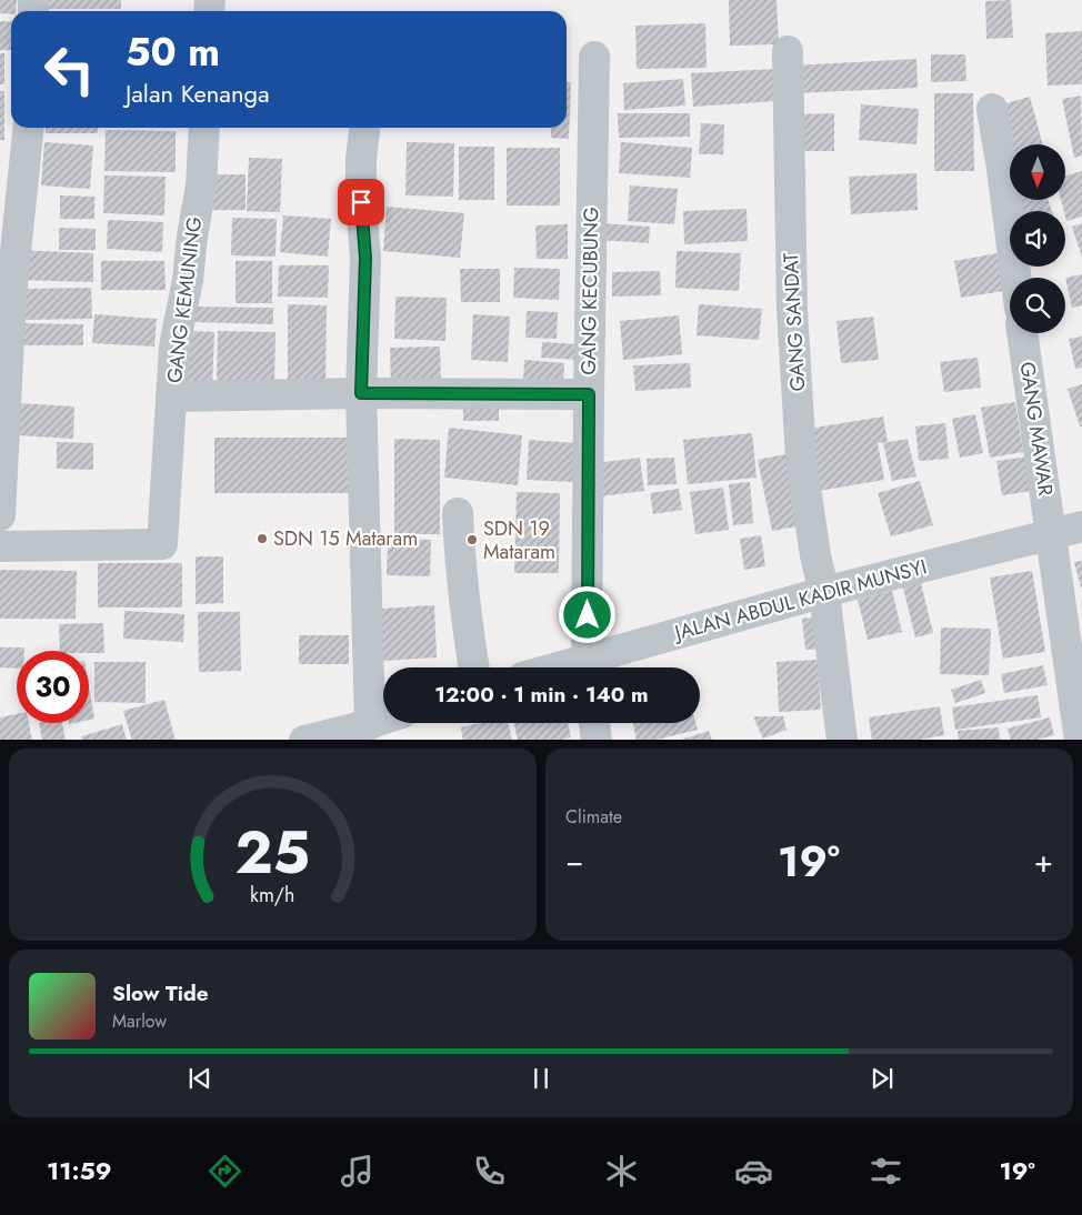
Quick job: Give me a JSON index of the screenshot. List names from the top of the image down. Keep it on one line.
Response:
{"streets":{"street":["GANG KECUBUNG","GANG KEMUNING","GANG SANDAT","GANG MAWAR","JALAN ABDUL KADIR MUNSYI"]},"crossings":[["GANG SANDAT","JALAN ABDUL KADIR MUNSYI"],["GANG MAWAR","JALAN ABDUL KADIR MUNSYI"]],"places":["SDN 15 Mataram","SDN 19 Mataram"],"north":"bottom","page":{"turn":["50 m","Jalan Kenanga"],"limit":"30","trip":"12:00 · 1 min · 140 m","tile":"Climate","heat":["−","19°","+"],"song":["Slow Tide","Marlow"],"tabs":["11:59","19°"],"gauge":["25","km/h"]}}
